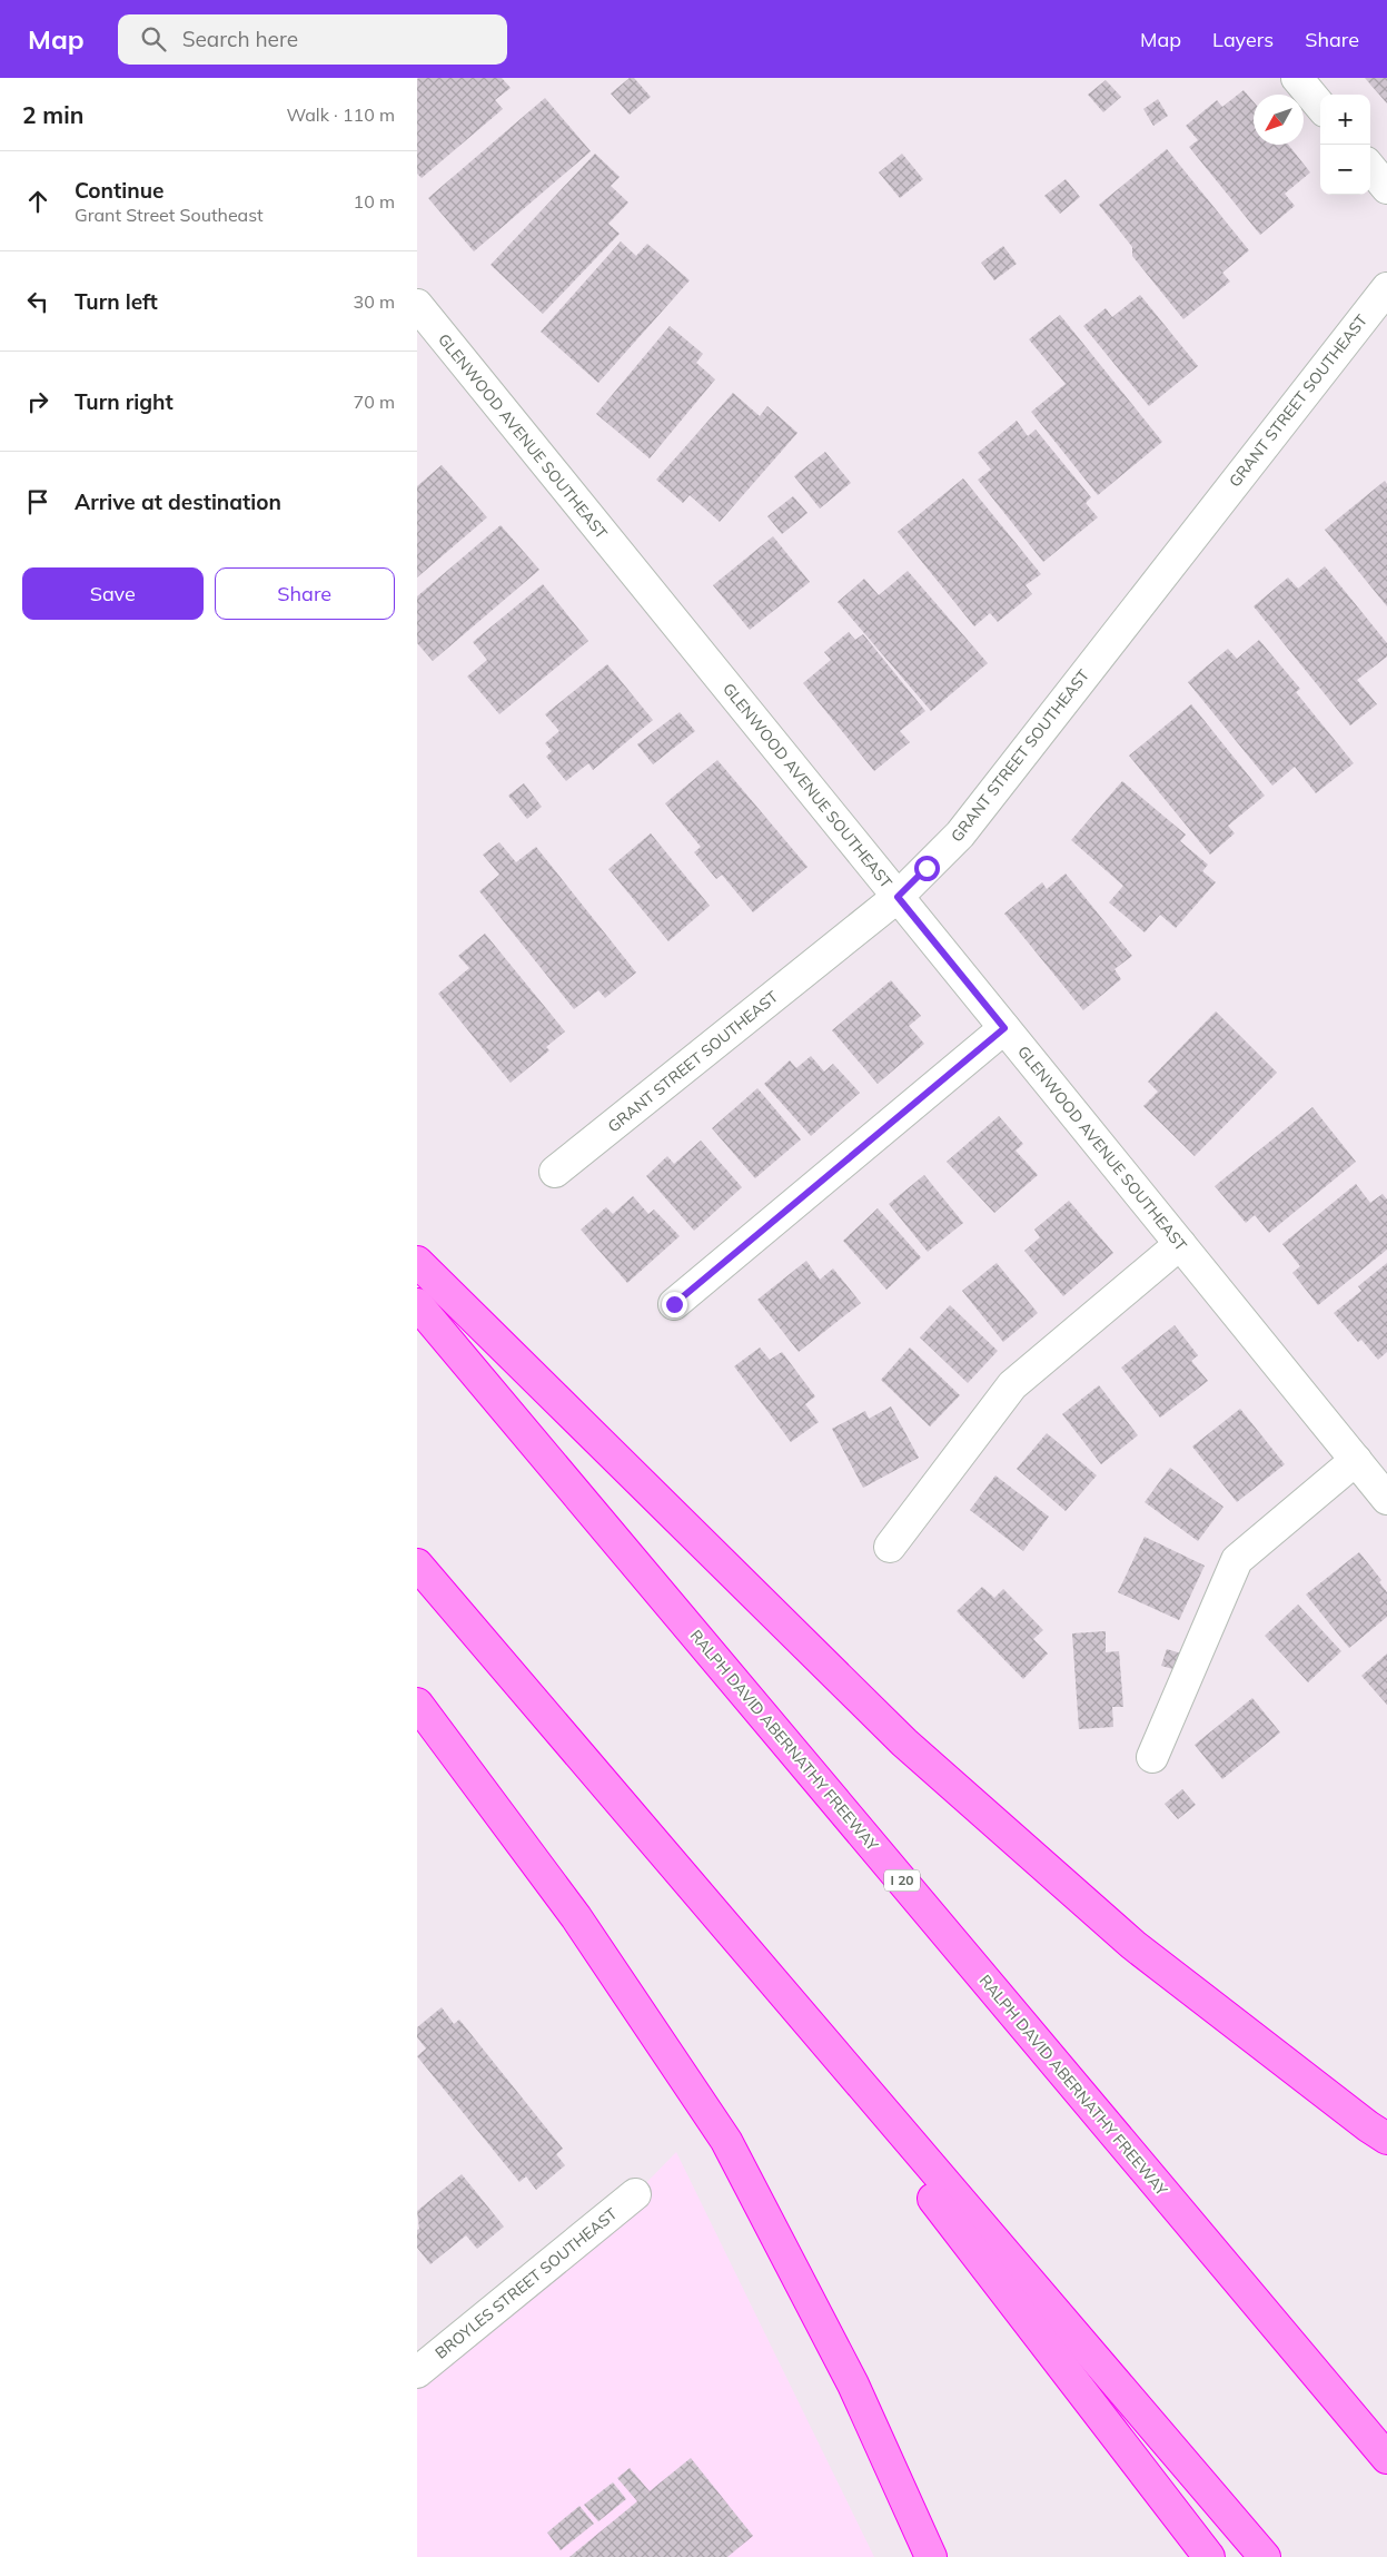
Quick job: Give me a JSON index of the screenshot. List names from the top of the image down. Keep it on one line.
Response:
{"streets":{"highway":["RALPH DAVID ABERNATHY FREEWAY","I 20"],"street":["GRANT STREET SOUTHEAST","GLENWOOD AVENUE SOUTHEAST","BROYLES STREET SOUTHEAST"]},"crossings":[["GRANT STREET SOUTHEAST","GLENWOOD AVENUE SOUTHEAST"]],"north":"bottom left","page":{"header":"Map","search":"Search here","nav":["Map","Layers","Share"],"heading":["2 min","Walk · 110 m"],"map_buttons":["+","−"],"list":[["Continue","Grant Street Southeast","10 m"],["Turn left","30 m"],["Turn right","70 m"],"Arrive at destination"],"buttons":["Save","Share"]}}
